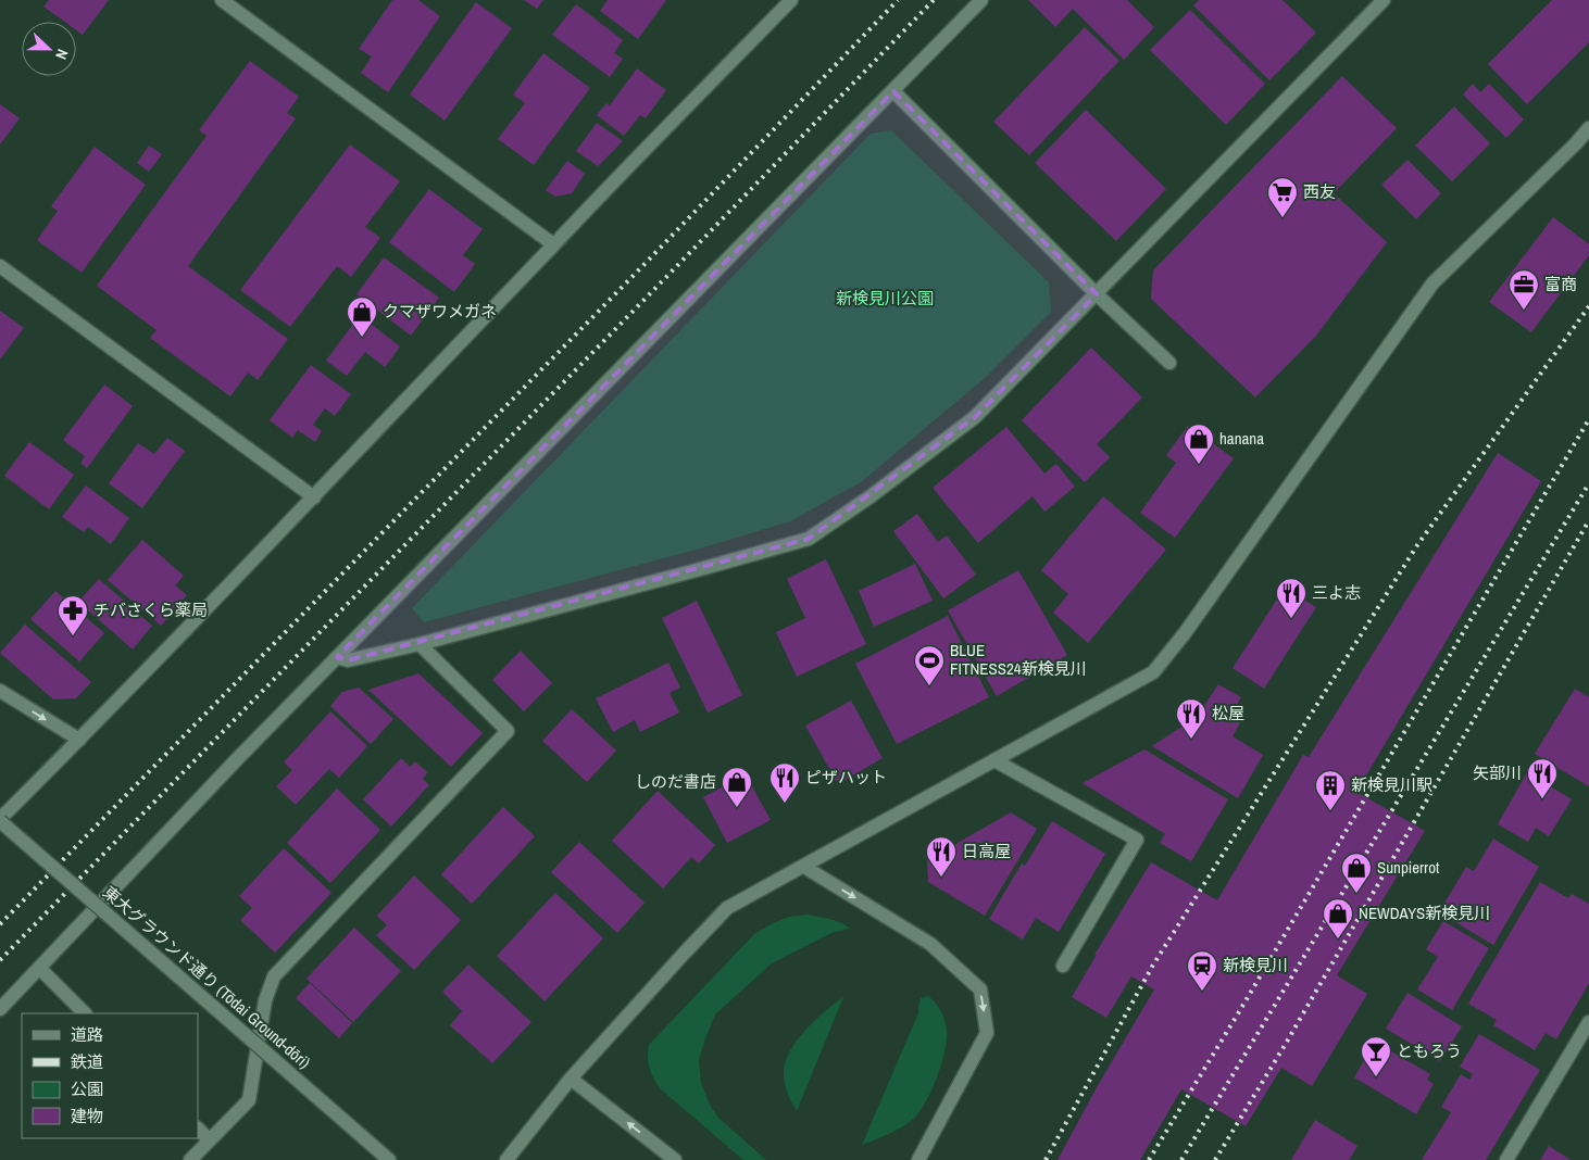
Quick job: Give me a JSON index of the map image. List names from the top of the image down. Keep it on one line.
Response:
{"streets":{"street":["東大グラウンド通り (Tōdai Ground-dōri)"]},"parks":["新検見川公園"],"places":{"supermarket":["西友"],"office":["富商"],"shop":["クマザワメガネ","hanana","しのだ書店","Sunpierrot","NEWDAYS新検見川"],"restaurant":["三よ志","松屋","矢部川","ピザハット","日高屋"],"pharmacy":["チバさくら薬局"],"sports":["BLUE FITNESS24新検見川"],"building":["新検見川駅"],"station":["新検見川"],"bar":["ともろう"]},"legend":["道路","鉄道","公園","建物"],"north":"right"}
